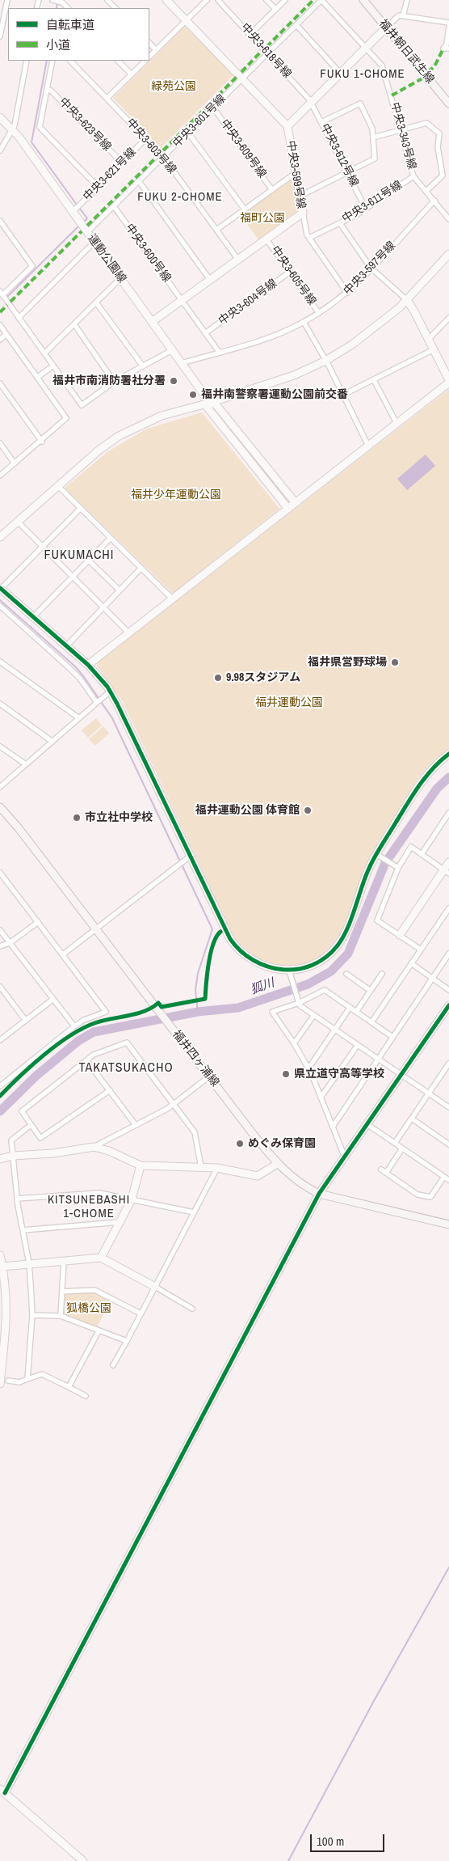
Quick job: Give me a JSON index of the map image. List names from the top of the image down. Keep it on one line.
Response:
{"streets":{"main road":["福井朝日武生線","福井四ヶ浦線"],"street":["中央3-618号線","中央3-601号線","中央3-623号線","中央3-343号線","中央3-603号線","中央3-609号線","中央3-612号線","中央3-621号線","中央3-599号線","中央3-611号線","中央3-600号線","運動公園線","中央3-597号線","中央3-605号線","中央3-604号線"]},"crossings":[["中央3-618号線","中央3-601号線"],["中央3-618号線","中央3-612号線"],["中央3-601号線","中央3-343号線"],["中央3-601号線","中央3-603号線"],["中央3-601号線","中央3-609号線"],["中央3-601号線","中央3-599号線"],["中央3-601号線","中央3-600号線"],["中央3-601号線","運動公園線"],["中央3-623号線","中央3-621号線"],["中央3-343号線","中央3-611号線"],["中央3-343号線","中央3-597号線"],["中央3-603号線","中央3-621号線"],["中央3-603号線","中央3-599号線"],["中央3-612号線","中央3-611号線"],["中央3-621号線","運動公園線"],["中央3-599号線","中央3-600号線"],["中央3-599号線","運動公園線"],["中央3-599号線","中央3-605号線"],["中央3-600号線","中央3-597号線"],["中央3-600号線","中央3-604号線"],["運動公園線","中央3-597号線"],["中央3-597号線","中央3-605号線"],["中央3-605号線","中央3-604号線"]],"districts":["FUKU 1-CHOME","FUKU 2-CHOME","FUKUMACHI","TAKATSUKACHO","KITSUNEBASHI 1-CHOME"],"water":["狐川"],"parks":["緑苑公園","福町公園","福井少年運動公園","福井運動公園","狐橋公園"],"places":["福井市南消防署社分署","福井南警察署運動公園前交番","福井県営野球場","9.98スタジアム","福井運動公園 体育館","市立社中学校","県立道守高等学校","めぐみ保育園"],"legend":["自転車道","小道"],"scale_bar":"100 m"}
